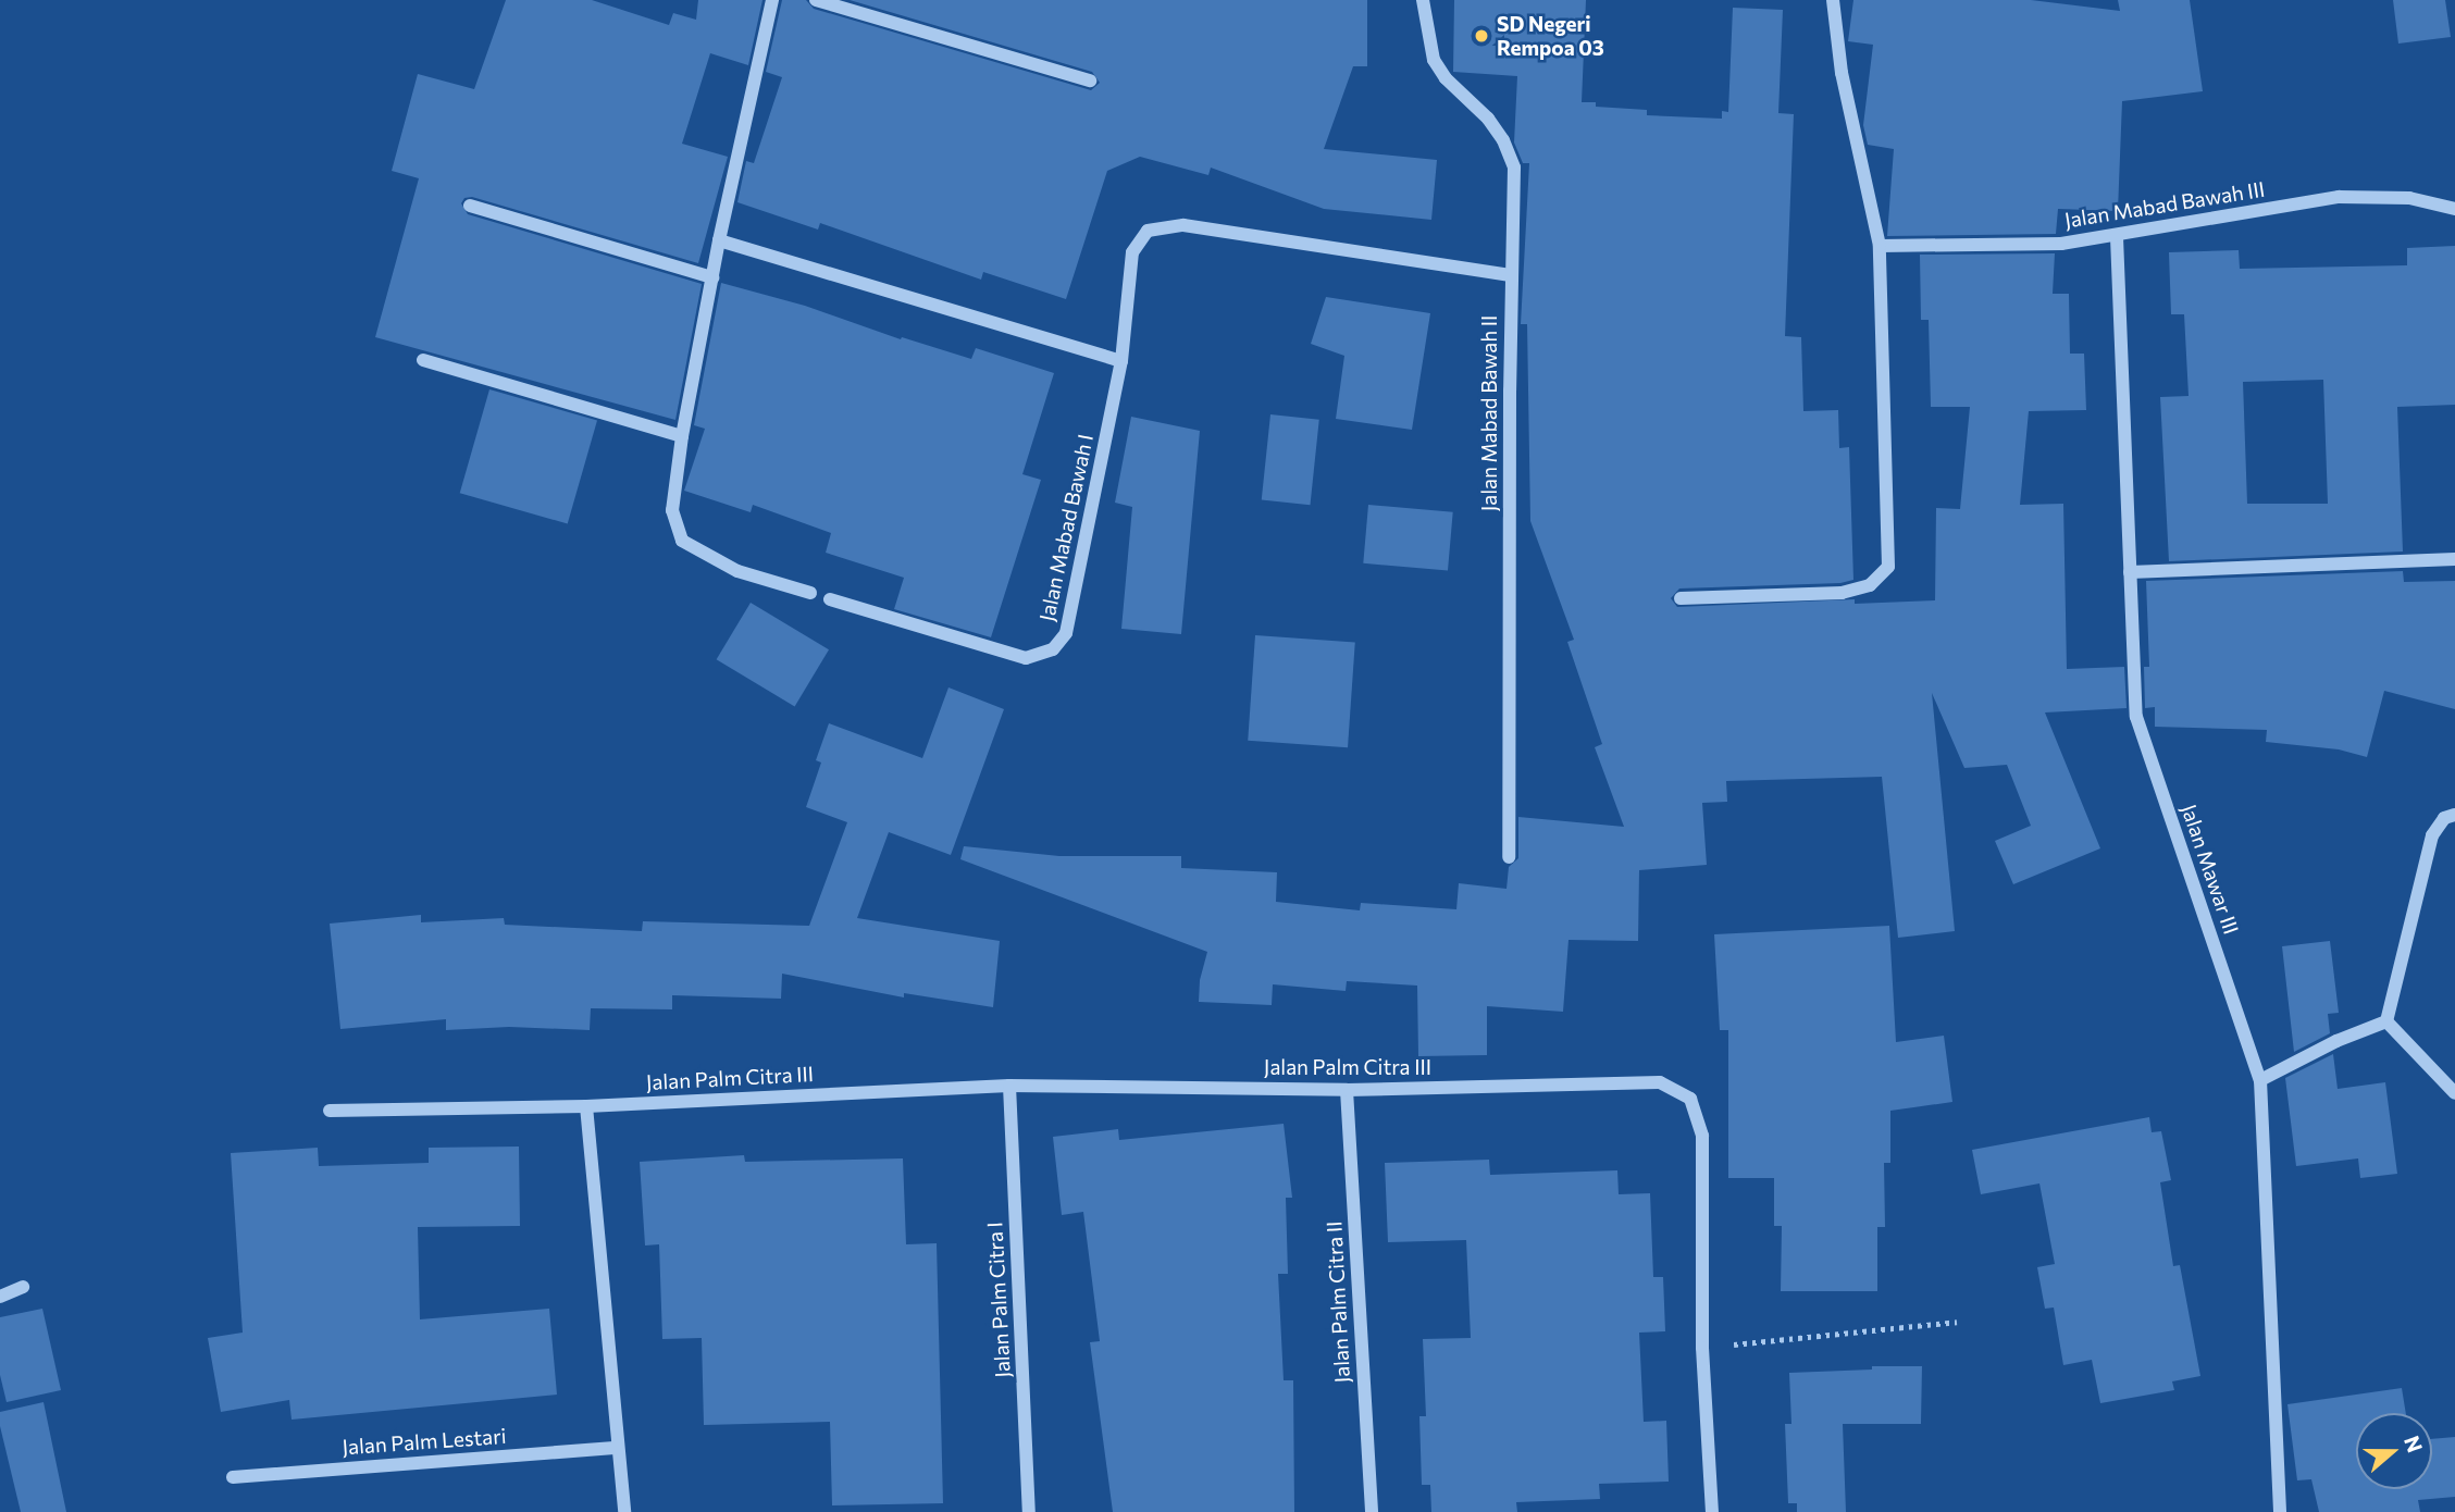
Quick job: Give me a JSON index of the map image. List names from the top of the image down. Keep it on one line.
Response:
{"streets":{"street":["Jalan Mabad Bawah III","Jalan Mabad Bawah II","Jalan Mabad Bawah I","Jalan Mawar III","Jalan Palm Citra III","Jalan Palm Citra I","Jalan Palm Citra II","Jalan Palm Lestari"]},"crossings":[["Jalan Mabad Bawah III","Jalan Mawar III"],["Jalan Mabad Bawah II","Jalan Mabad Bawah I"],["Jalan Palm Citra III","Jalan Palm Citra I"],["Jalan Palm Citra III","Jalan Palm Citra II"]],"places":["SD Negeri Rempoa 03"],"north":"right"}
